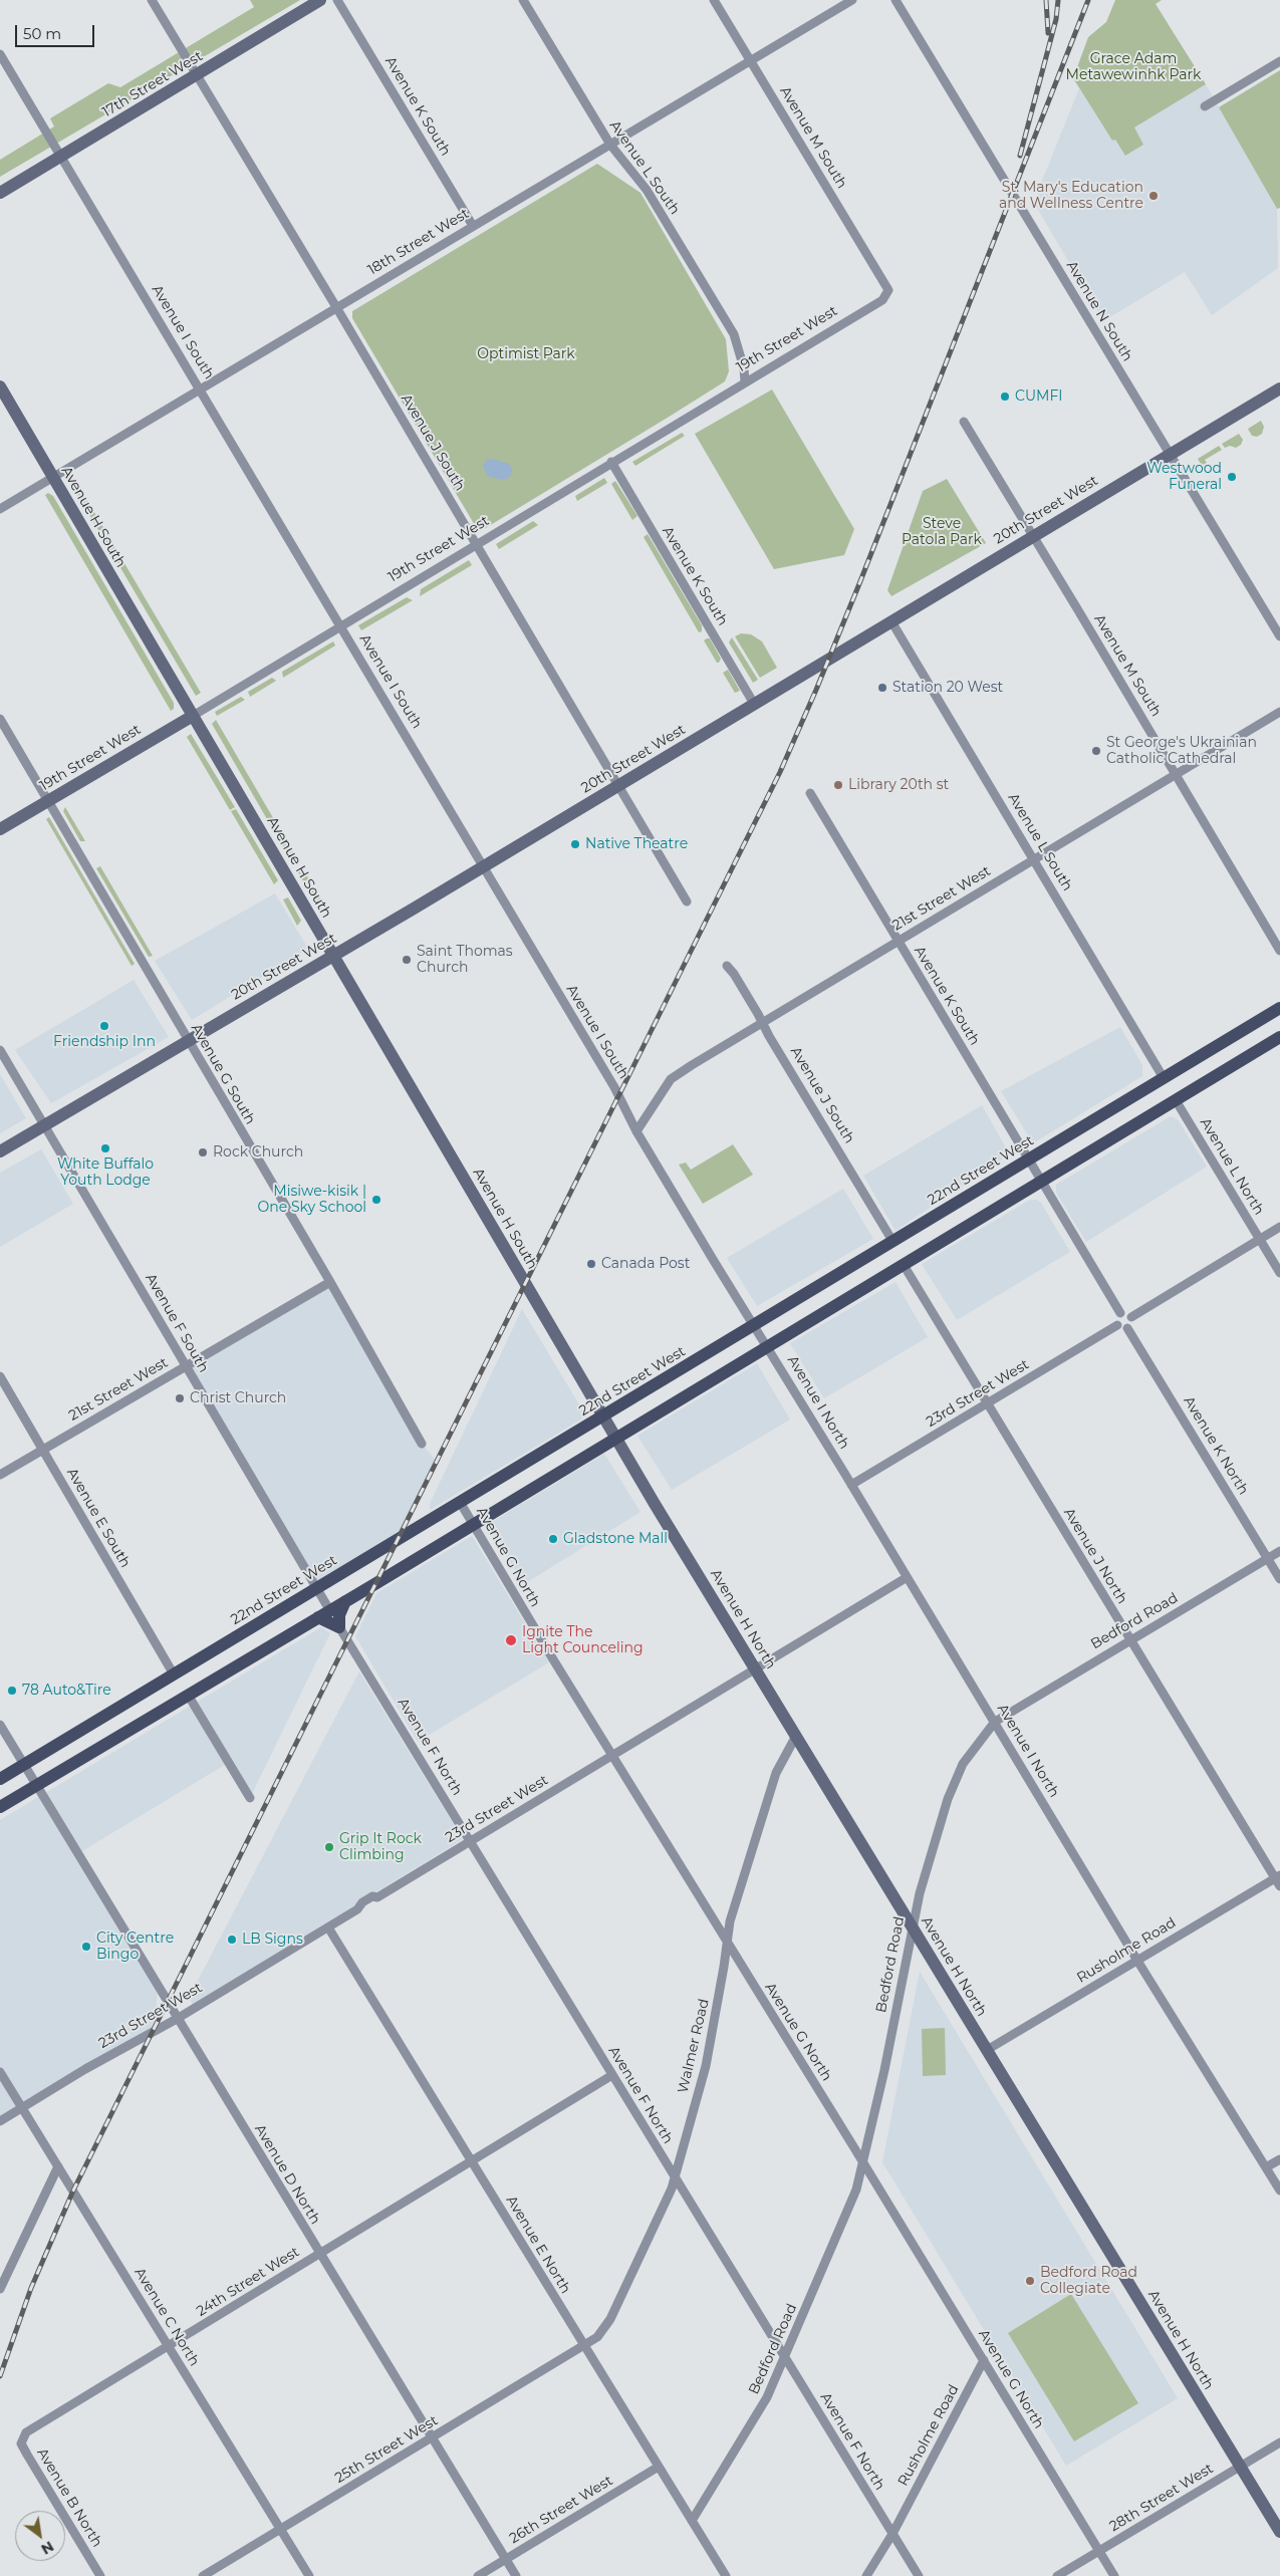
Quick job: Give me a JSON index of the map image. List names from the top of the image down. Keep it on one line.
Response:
{"streets":{"main road":["22nd Street West"],"street":["17th Street West","Avenue K South","Avenue M South","Avenue L South","18th Street West","Avenue N South","Avenue I South","19th Street West","Avenue J South","20th Street West","Avenue H South","21st Street West","Avenue G South","Avenue L North","Avenue F South","23rd Street West","Avenue I North","Avenue K North","Avenue E South","Avenue J North","Avenue G North","Avenue H North","Bedford Road","Avenue F North","Rusholme Road","Walmer Road","Avenue D North","Avenue E North","24th Street West","Avenue C North","25th Street West","Avenue B North","28th Street West","26th Street West"]},"crossings":[["17th Street West","Avenue I South"],["17th Street West","Avenue J South"],["Avenue K South","18th Street West"],["Avenue K South","19th Street West"],["Avenue K South","20th Street West"],["Avenue K South","21st Street West"],["Avenue K South","22nd Street West"],["Avenue M South","18th Street West"],["Avenue M South","19th Street West"],["Avenue M South","20th Street West"],["Avenue M South","21st Street West"],["Avenue L South","18th Street West"],["Avenue L South","19th Street West"],["Avenue L South","20th Street West"],["Avenue L South","21st Street West"],["Avenue L South","22nd Street West"],["18th Street West","Avenue I South"],["18th Street West","Avenue J South"],["18th Street West","Avenue H South"],["Avenue N South","20th Street West"],["Avenue I South","19th Street West"],["Avenue I South","20th Street West"],["Avenue I South","21st Street West"],["Avenue I South","22nd Street West"],["Avenue I South","Avenue I North"],["19th Street West","Avenue J South"],["19th Street West","Avenue H South"],["19th Street West","Avenue G South"],["Avenue J South","20th Street West"],["Avenue J South","21st Street West"],["Avenue J South","22nd Street West"],["20th Street West","Avenue H South"],["20th Street West","Avenue G South"],["20th Street West","Avenue F South"],["Avenue H South","22nd Street West"],["Avenue H South","Avenue H North"],["21st Street West","Avenue G South"],["21st Street West","Avenue F South"],["21st Street West","Avenue E South"],["22nd Street West","Avenue F South"],["22nd Street West","Avenue I North"],["22nd Street West","Avenue E South"],["22nd Street West","Avenue G North"],["22nd Street West","Avenue H North"],["22nd Street West","Avenue D North"],["23rd Street West","Avenue I North"],["23rd Street West","Avenue K North"],["23rd Street West","Avenue J North"],["23rd Street West","Avenue G North"],["23rd Street West","Avenue H North"],["23rd Street West","Avenue F North"],["23rd Street West","Avenue D North"],["23rd Street West","Avenue E North"],["23rd Street West","Avenue C North"],["Avenue I North","Bedford Road"],["Avenue I North","Rusholme Road"],["Avenue K North","Bedford Road"],["Avenue J North","Bedford Road"],["Avenue J North","Rusholme Road"],["Avenue G North","Bedford Road"],["Avenue G North","Rusholme Road"],["Avenue G North","Walmer Road"],["Avenue G North","28th Street West"],["Avenue H North","Bedford Road"],["Avenue H North","Rusholme Road"],["Avenue H North","Walmer Road"],["Avenue H North","28th Street West"],["Bedford Road","Avenue F North"],["Bedford Road","Avenue E North"],["Avenue F North","Rusholme Road"],["Avenue F North","Walmer Road"],["Avenue F North","24th Street West"],["Walmer Road","Avenue E North"],["Walmer Road","25th Street West"],["Avenue D North","24th Street West"],["Avenue D North","25th Street West"],["Avenue D North","26th Street West"],["Avenue E North","24th Street West"],["Avenue E North","25th Street West"],["Avenue E North","26th Street West"],["24th Street West","Avenue C North"],["24th Street West","Avenue B North"],["Avenue C North","25th Street West"]],"parks":["Grace Adam Metawewinhk Park","Optimist Park","Steve Patola Park"],"places":["St. Mary's Education and Wellness Centre","CUMFI","Westwood Funeral","Station 20 West","St George's Ukrainian Catholic Cathedral","Library 20th st","Native Theatre","Saint Thomas Church","Friendship Inn","White Buffalo Youth Lodge","Rock Church","Misiwe-kisik | One Sky School","Canada Post","Christ Church","Gladstone Mall","Ignite The Light Counceling","78 Auto&Tire","Grip It Rock Climbing","LB Signs","City Centre Bingo","Bedford Road Collegiate"],"scale_bar":"50 m","north":"bottom right"}
